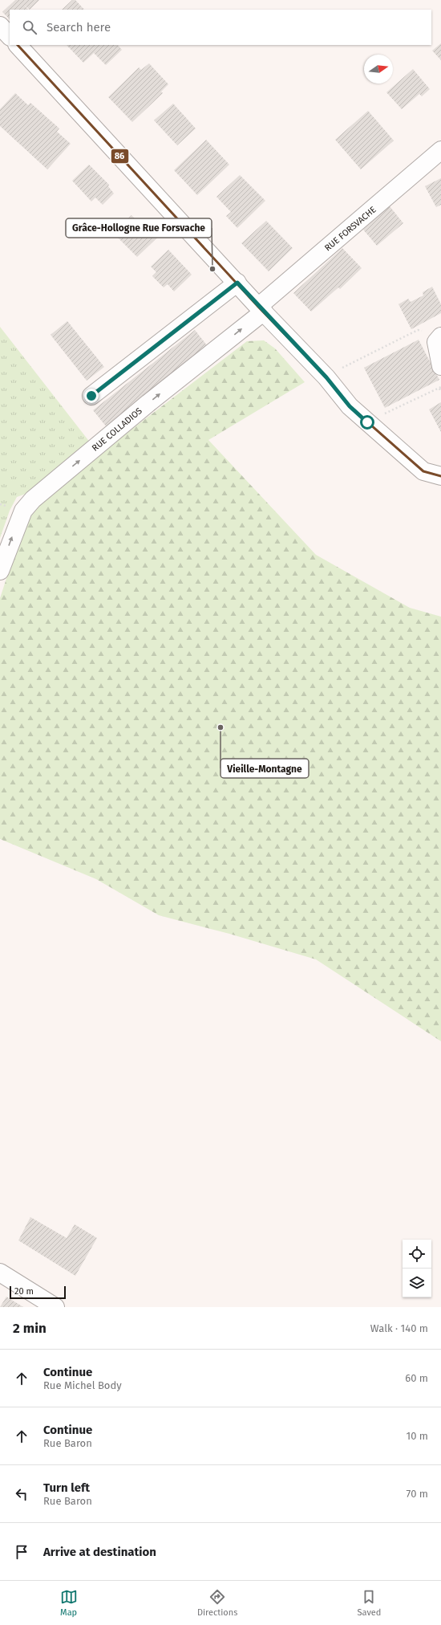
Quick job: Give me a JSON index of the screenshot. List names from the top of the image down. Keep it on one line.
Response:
{"streets":{"street":["RUE FORSVACHE","RUE COLLADIOS"]},"crossings":[["RUE FORSVACHE","RUE COLLADIOS"]],"places":["Grâce-Hollogne Rue Forsvache","Vieille-Montagne"],"lines":["transit line 86"],"scale_bar":"20 m","north":"right","page":{"search":"Search here","scale":"20 m","heading":["2 min","Walk · 140 m"],"list":[["Continue","Rue Michel Body","60 m"],["Continue","Rue Baron","10 m"],["Turn left","Rue Baron","70 m"],"Arrive at destination"],"nav":["Map","Directions","Saved"]}}
